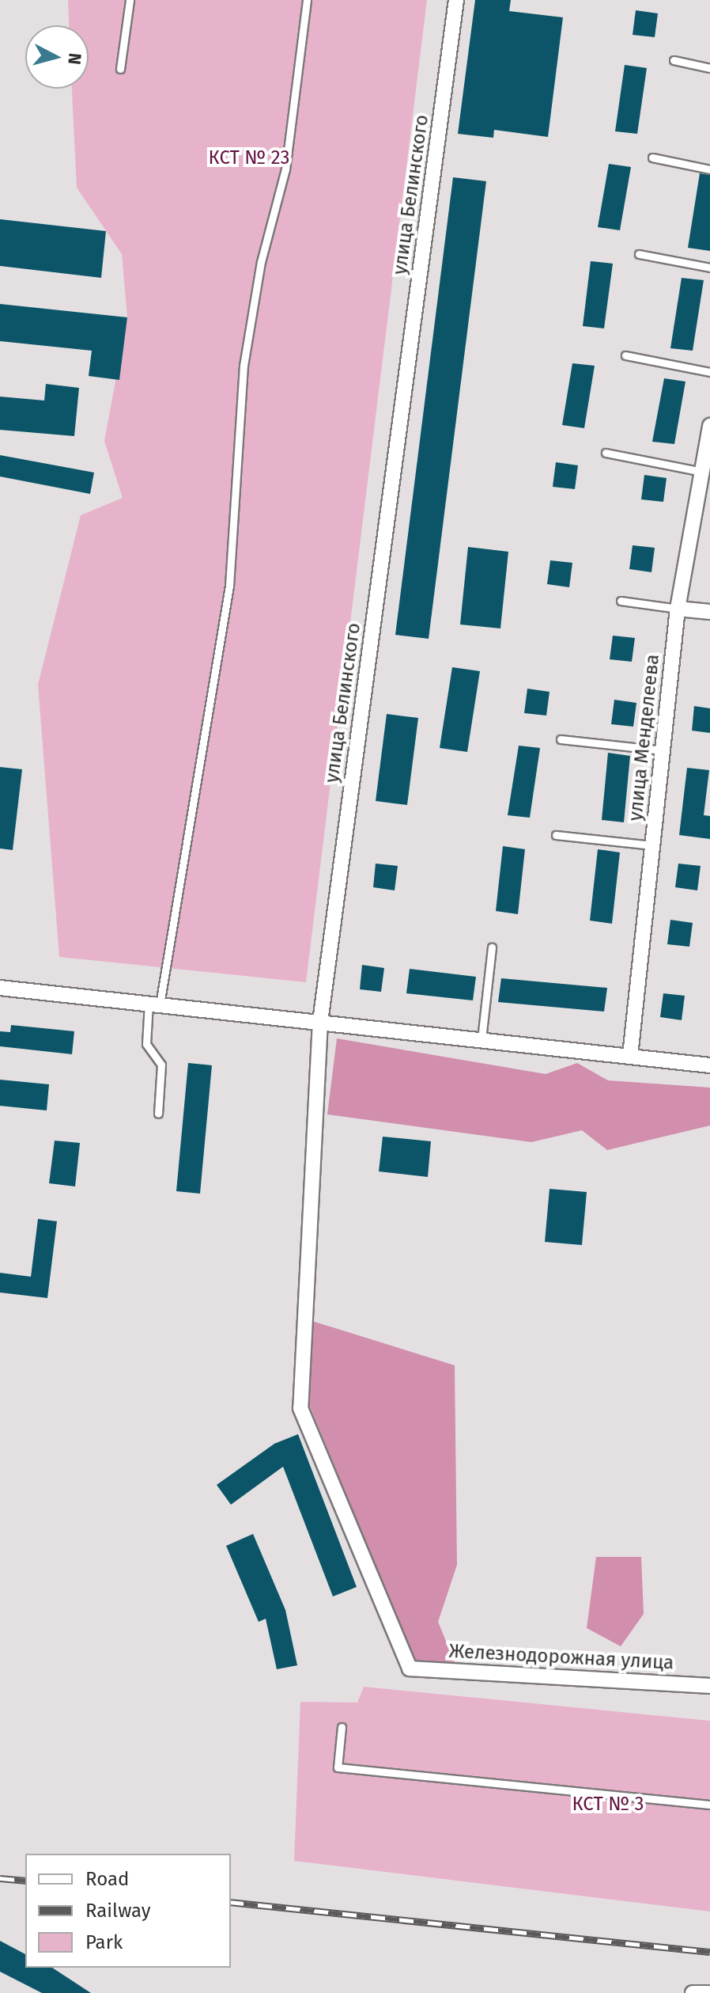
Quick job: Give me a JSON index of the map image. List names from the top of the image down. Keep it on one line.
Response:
{"streets":{"street":["улица Белинского","улица Менделеева","Железнодорожная улица"]},"crossings":[["улица Белинского","Железнодорожная улица"]],"parks":["КСТ № 23","КСТ № 3"],"legend":["Road","Railway","Park"],"north":"right"}
